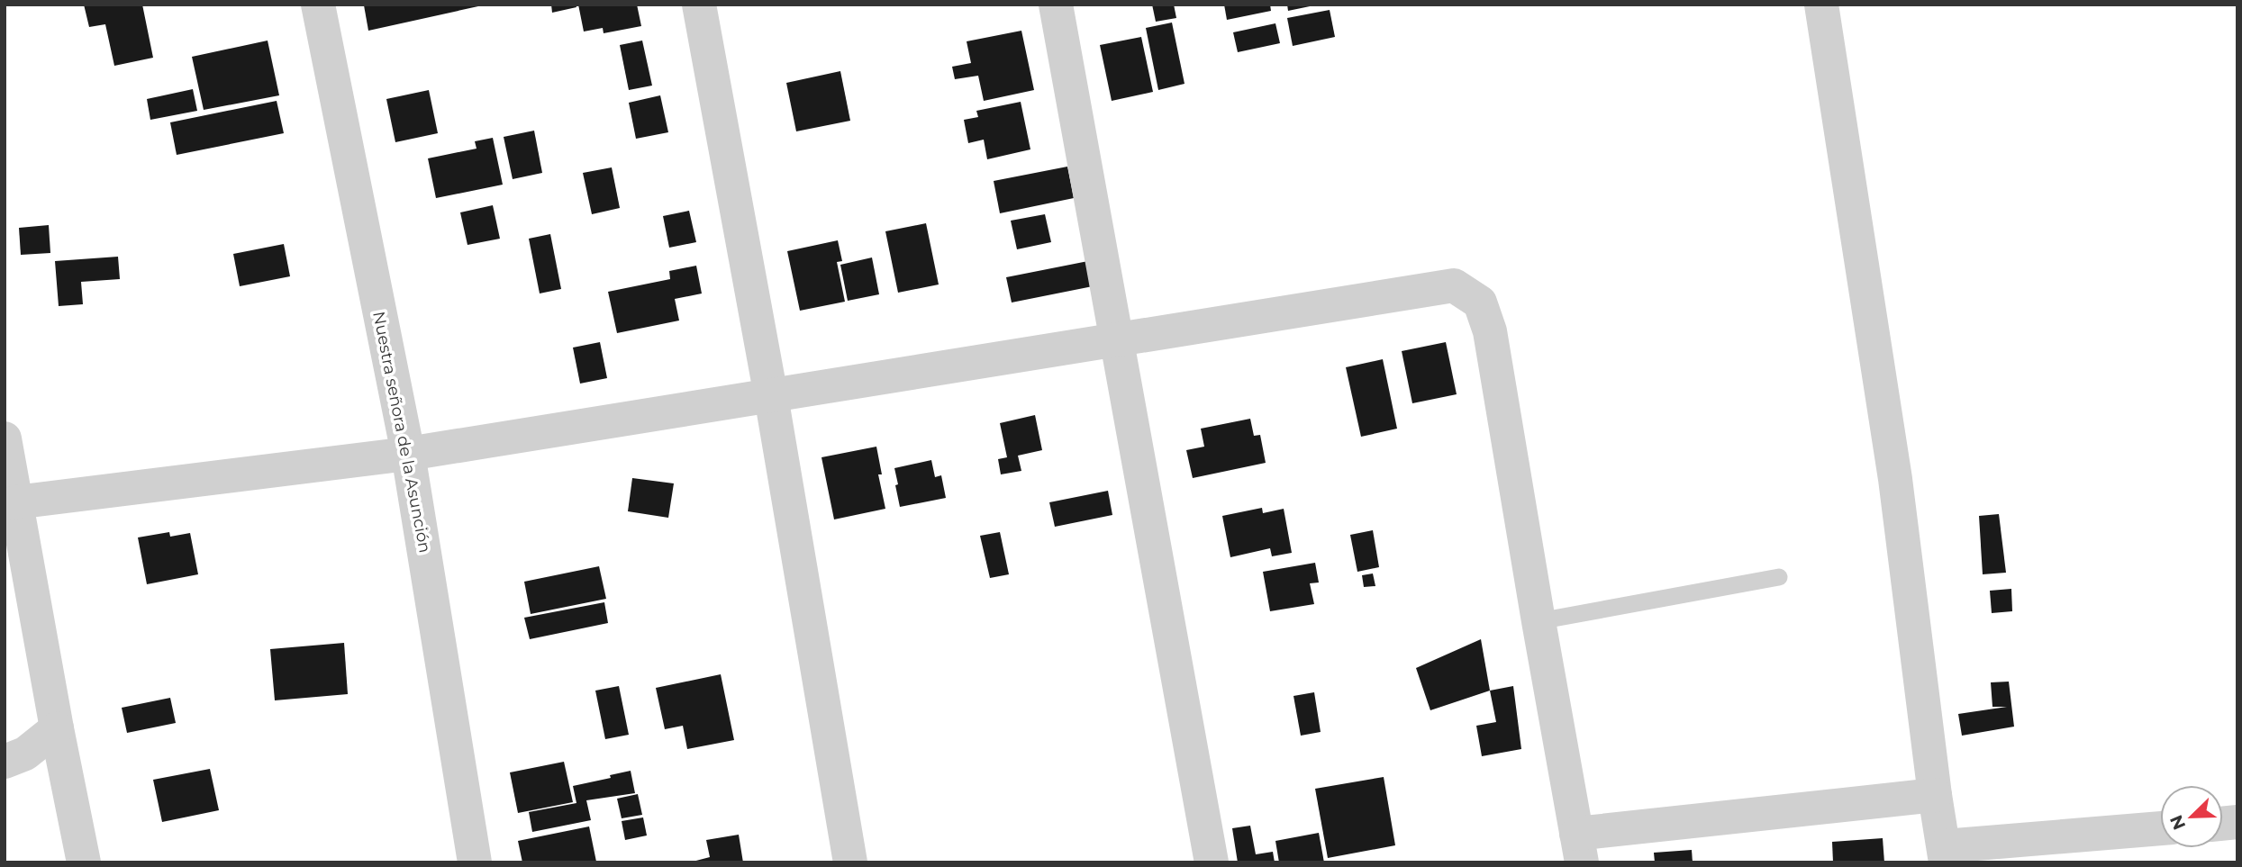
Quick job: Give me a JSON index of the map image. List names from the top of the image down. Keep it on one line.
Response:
{"streets":{"street":["Nuestra señora de la Asunción"]},"north":"bottom left"}
